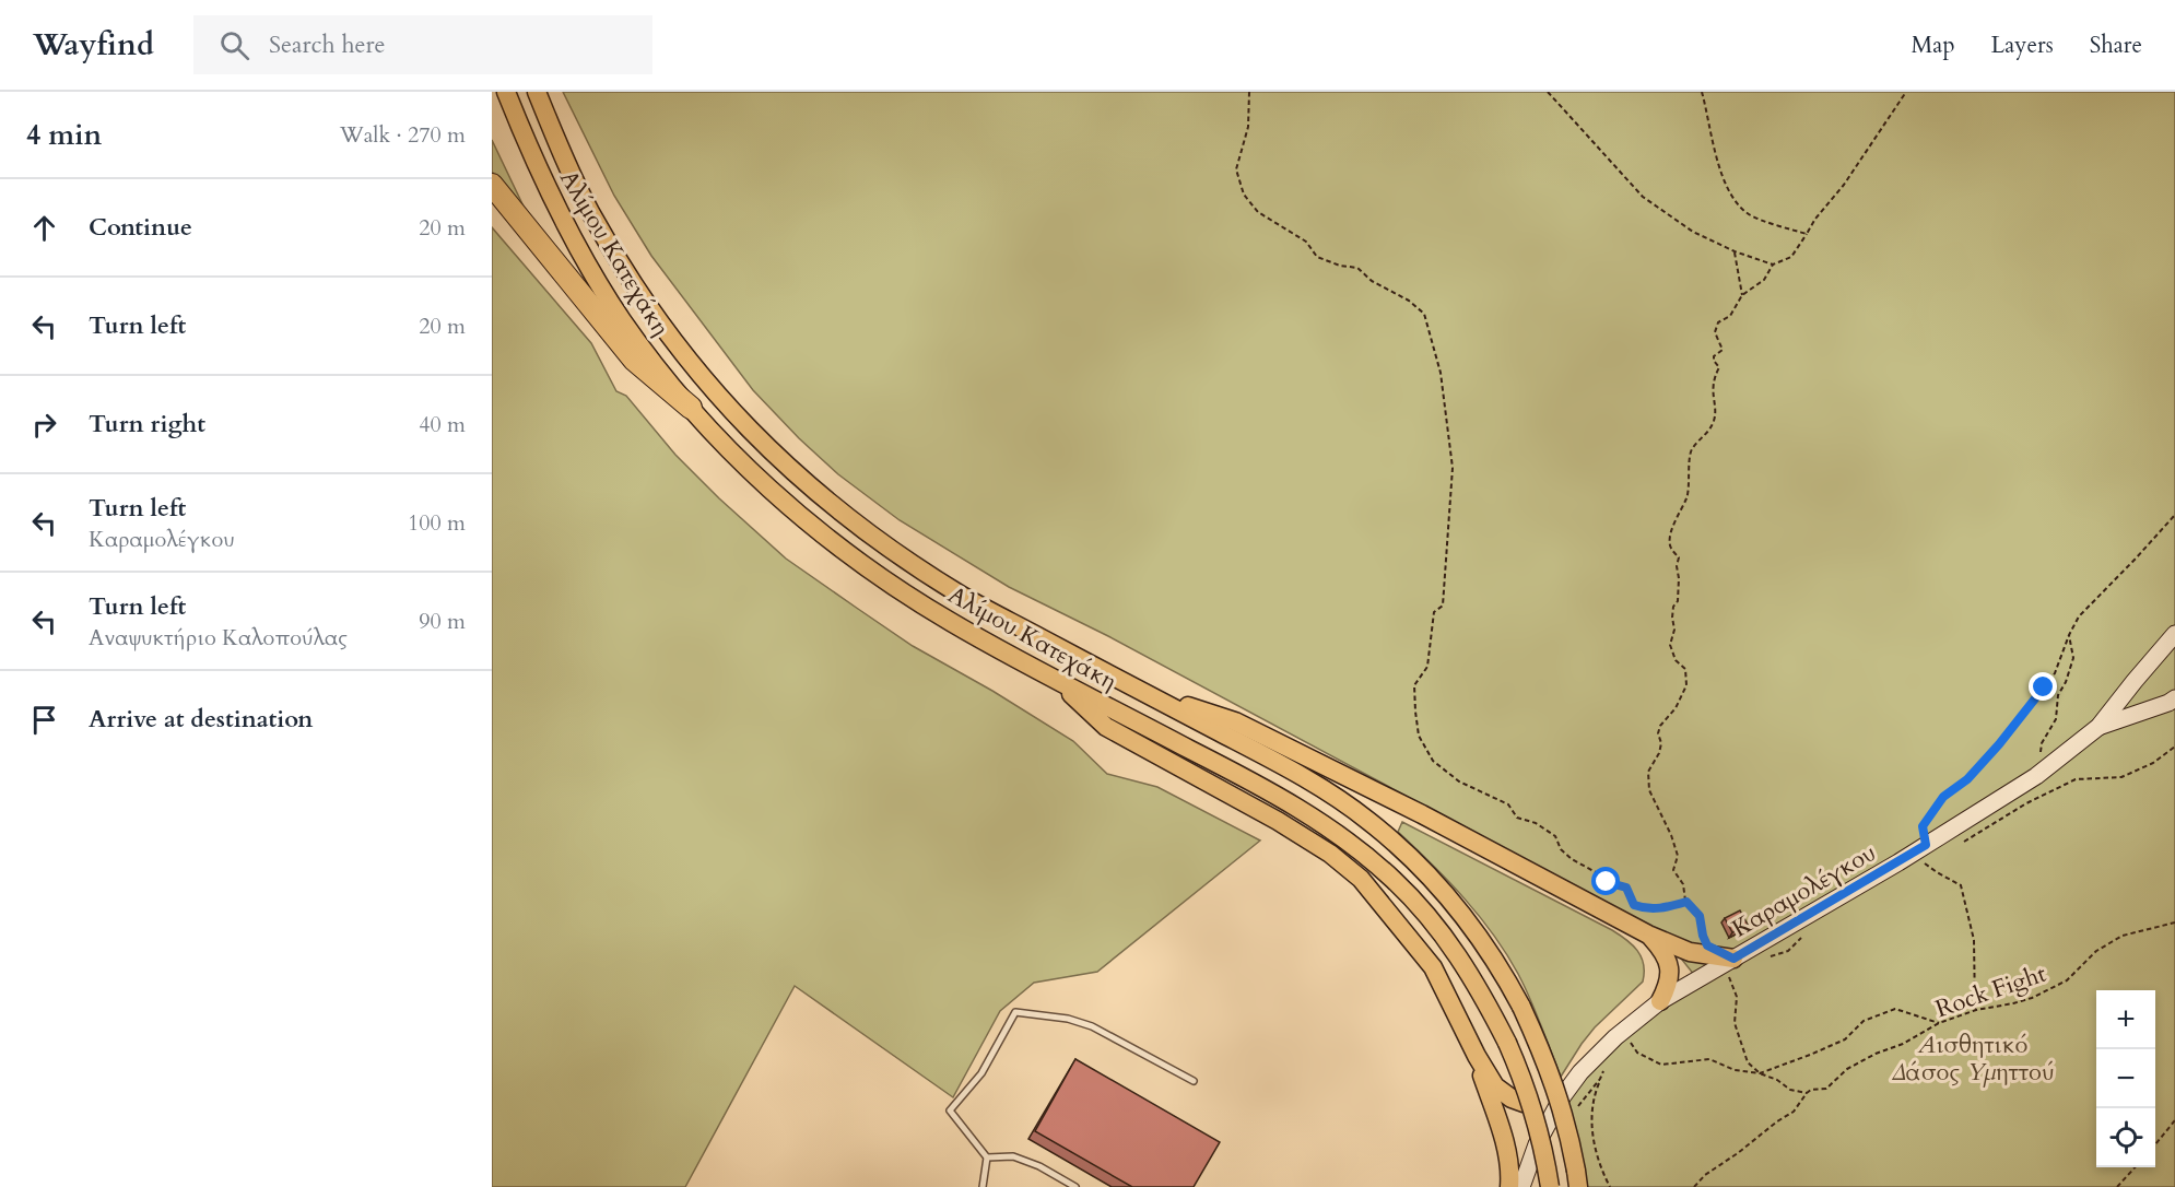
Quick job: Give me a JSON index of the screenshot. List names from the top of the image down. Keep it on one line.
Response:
{"streets":{"main road":["Αλίμου Κατεχάκη"],"street":["Καραμολέγκου"],"path":["Rock Fight"]},"parks":["Αισθητικό Δάσος Υμηττού"],"page":{"header":"Wayfind","search":"Search here","nav":["Map","Layers","Share"],"heading":["4 min","Walk · 270 m"],"list":[["Continue","20 m"],["Turn left","20 m"],["Turn right","40 m"],["Turn left","Καραμολέγκου","100 m"],["Turn left","Αναψυκτήριο Καλοπούλας","90 m"],"Arrive at destination"],"map_buttons":["+","−"]}}
